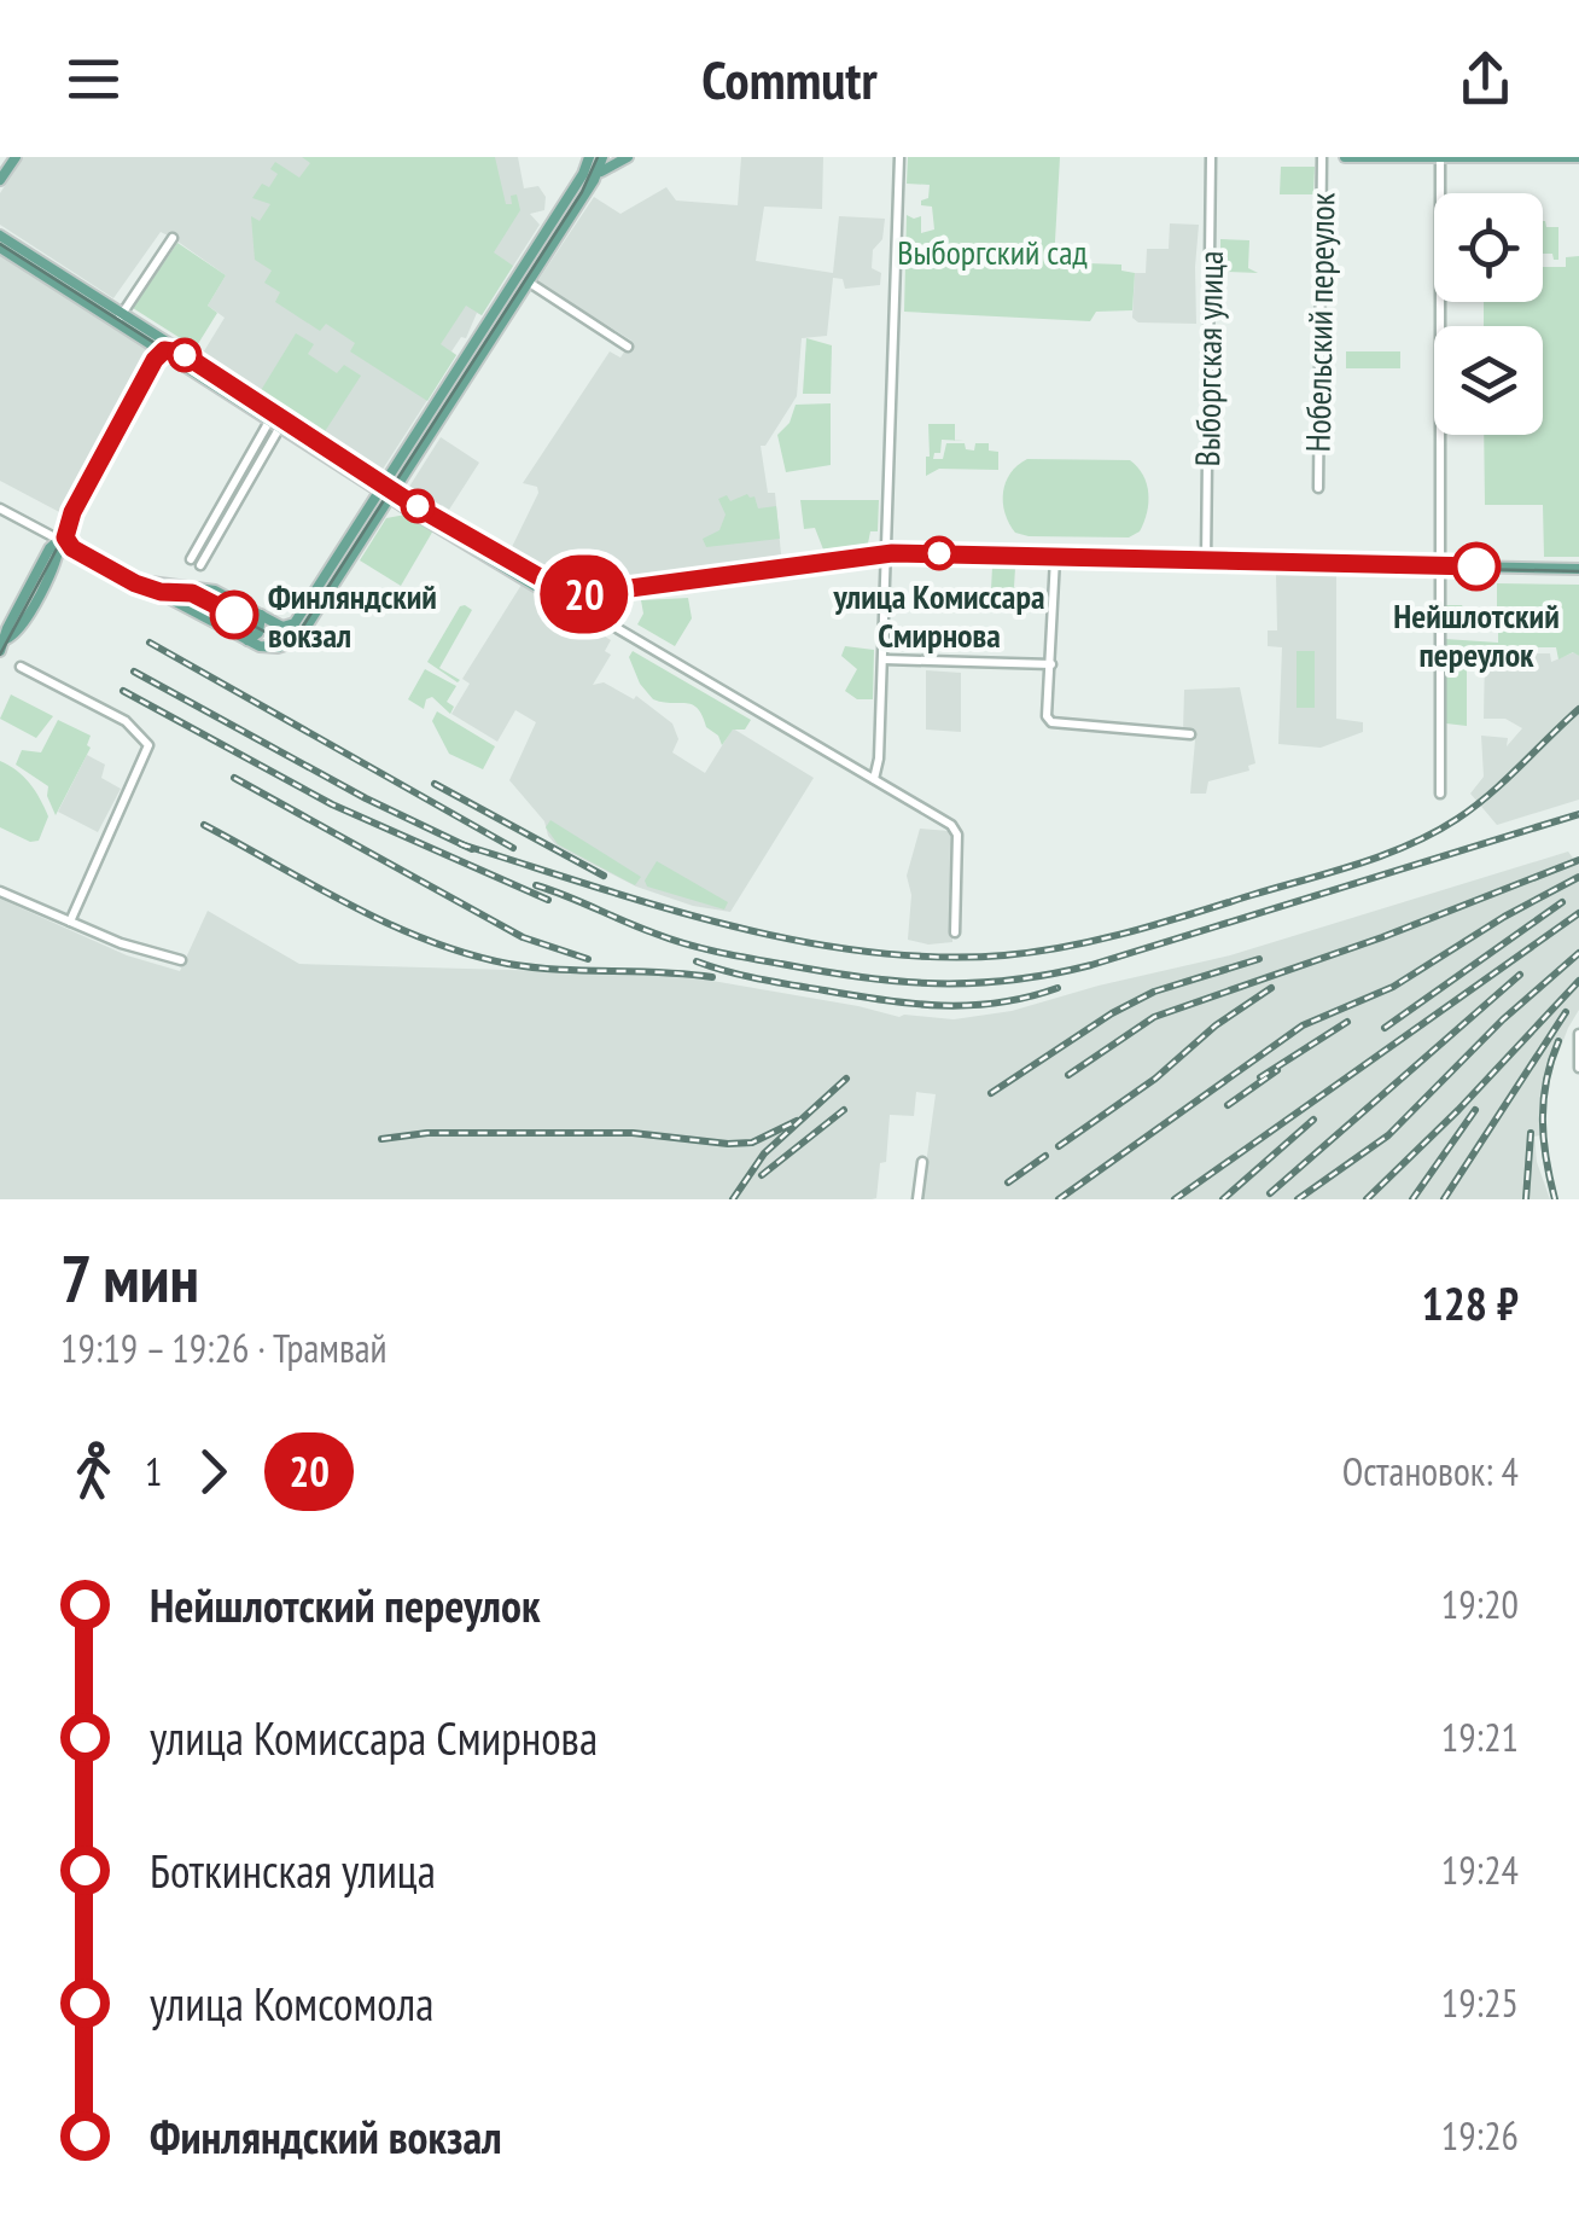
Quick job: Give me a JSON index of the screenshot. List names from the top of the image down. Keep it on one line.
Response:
{"streets":{"street":["Нобельский переулок","Выборгская улица"]},"parks":["Выборгский сад"],"places":["улица Комиссара Смирнова","Нейшлотский переулок","Финляндский вокзал"],"lines":["tram line 20"],"page":{"header":"Commutr","on_map":"20","heading":["7 мин","19:19 – 19:26 · Трамвай","128 ₽"],"legs":["1","20","Остановок: 4"],"list":[{"name":"Нейшлотский переулок","value":"19:20"},{"name":"улица Комиссара Смирнова","value":"19:21"},{"name":"Боткинская улица","value":"19:24"},{"name":"улица Комсомола","value":"19:25"},{"name":"Финляндский вокзал","value":"19:26"}]}}
